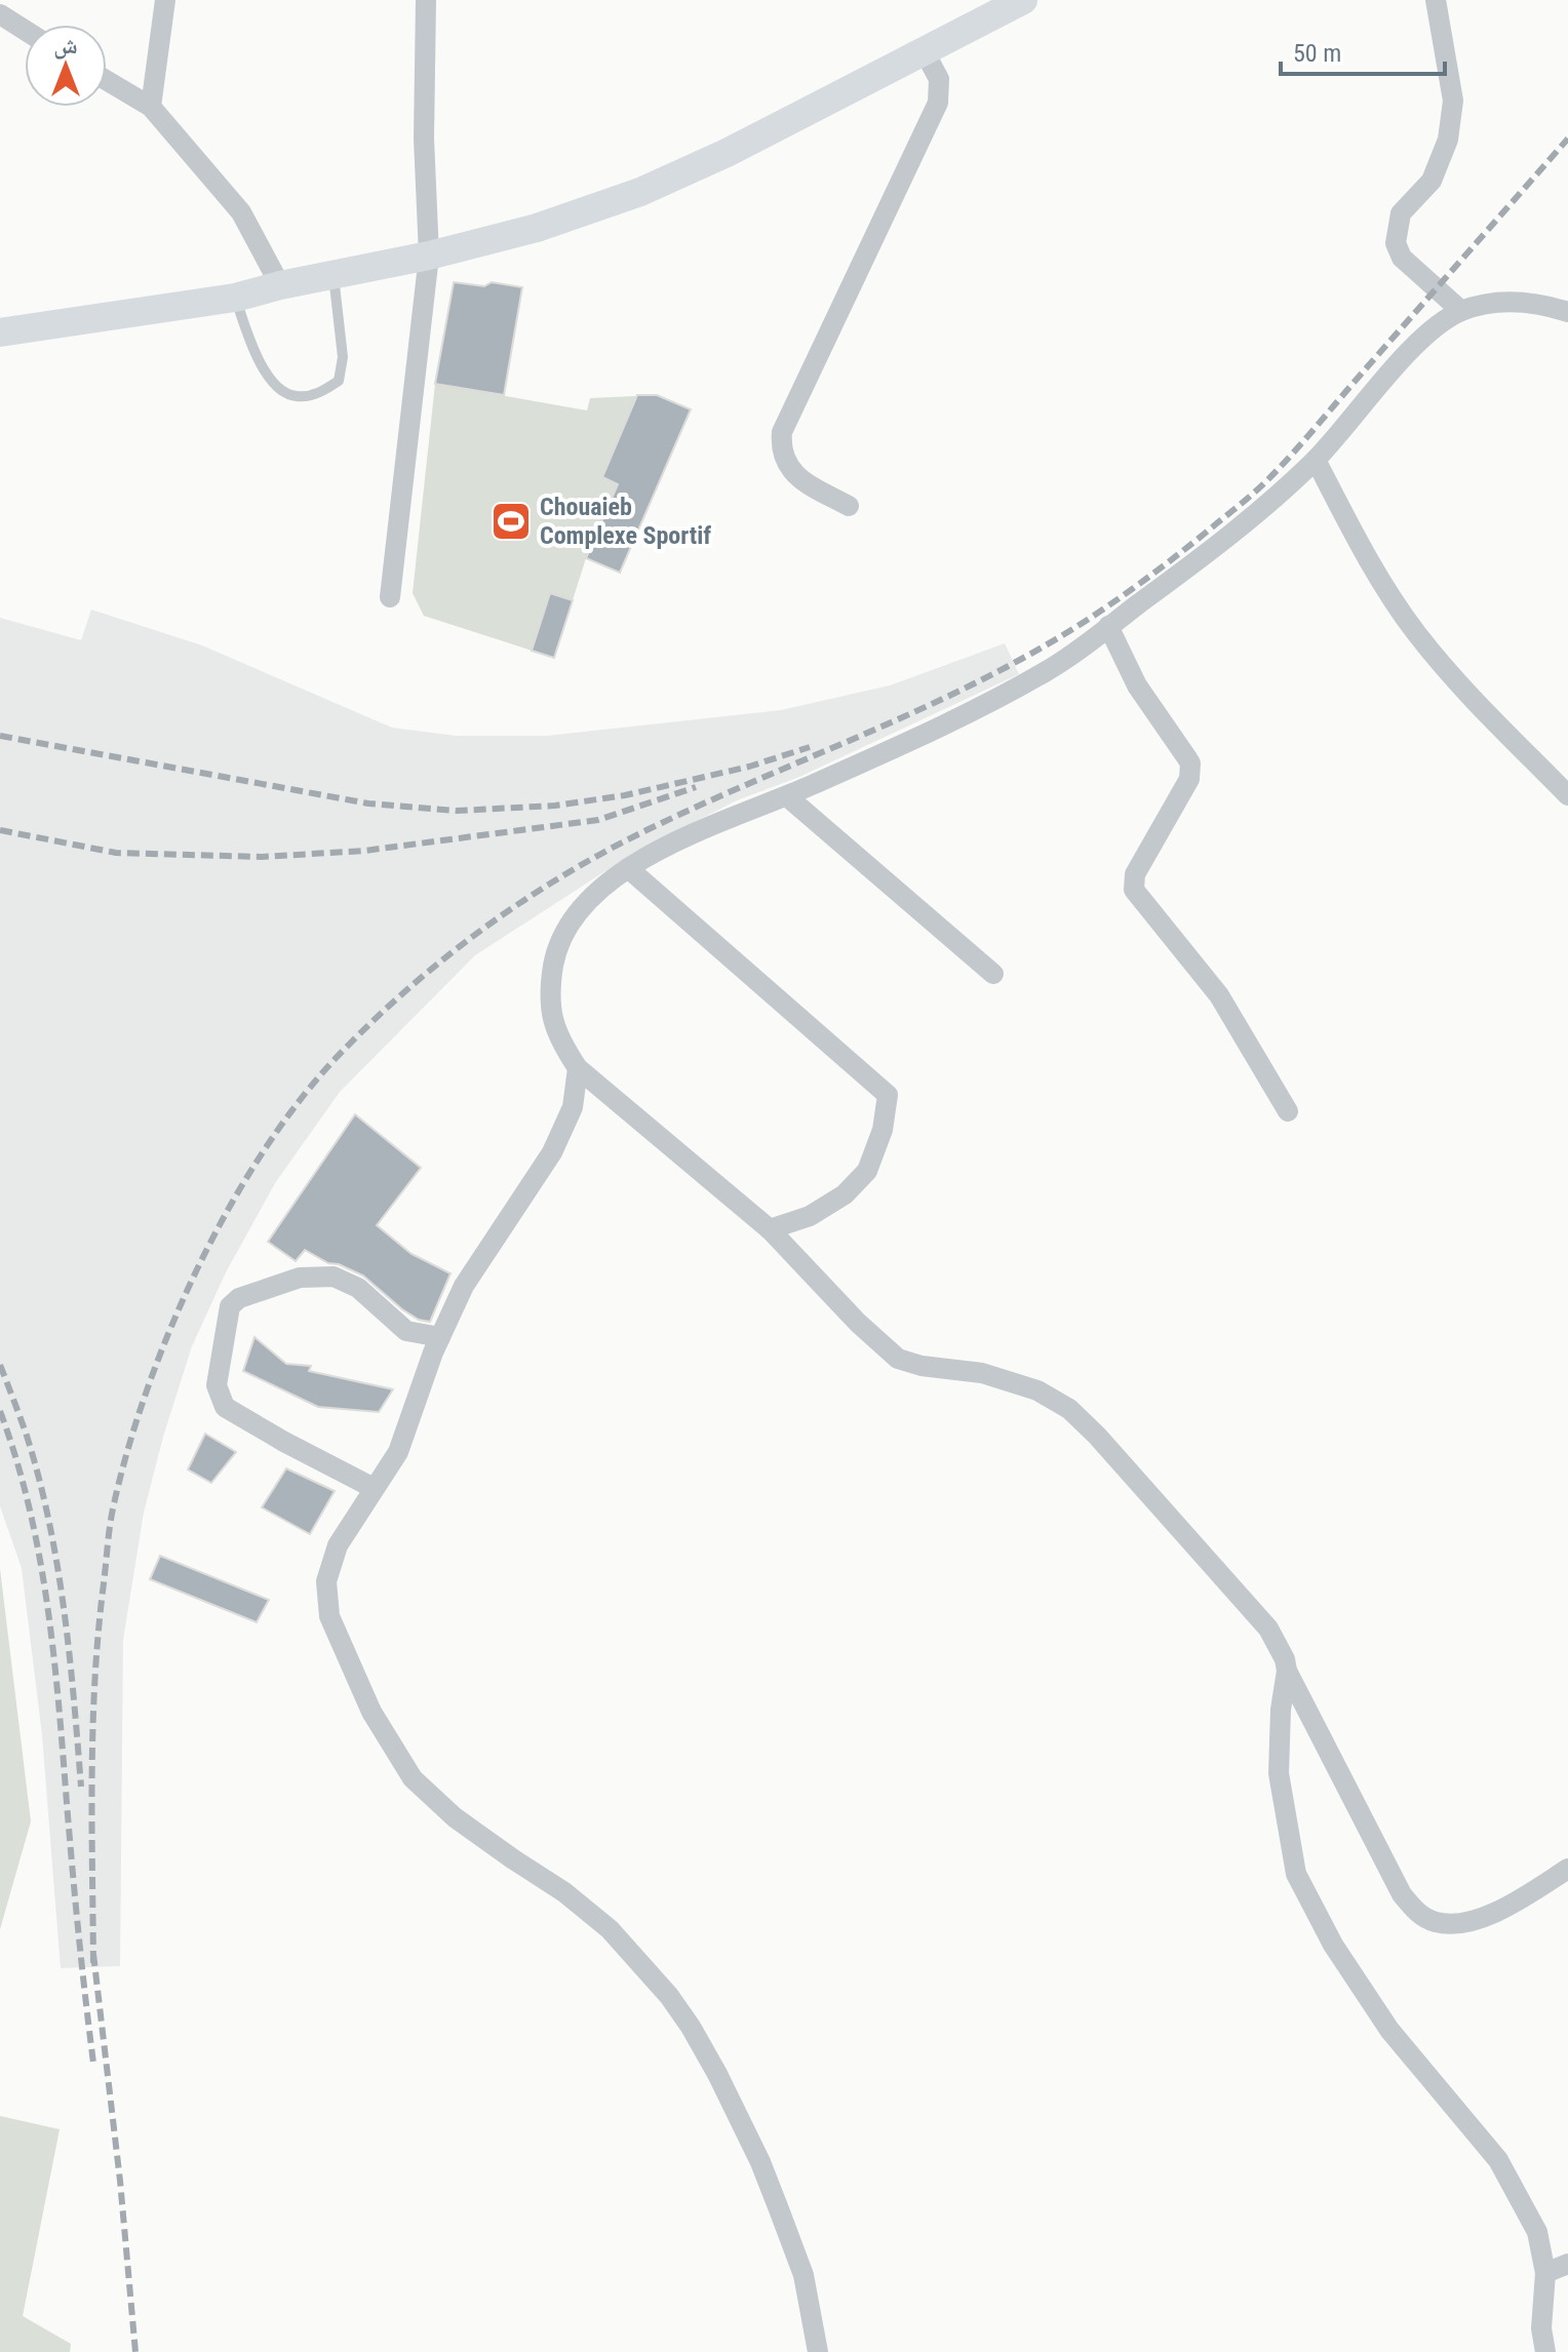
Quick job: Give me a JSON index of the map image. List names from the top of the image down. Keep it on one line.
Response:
{"places":{"sports":["Chouaieb Complexe Sportif"]},"scale_bar":"50 m","north":"top"}
